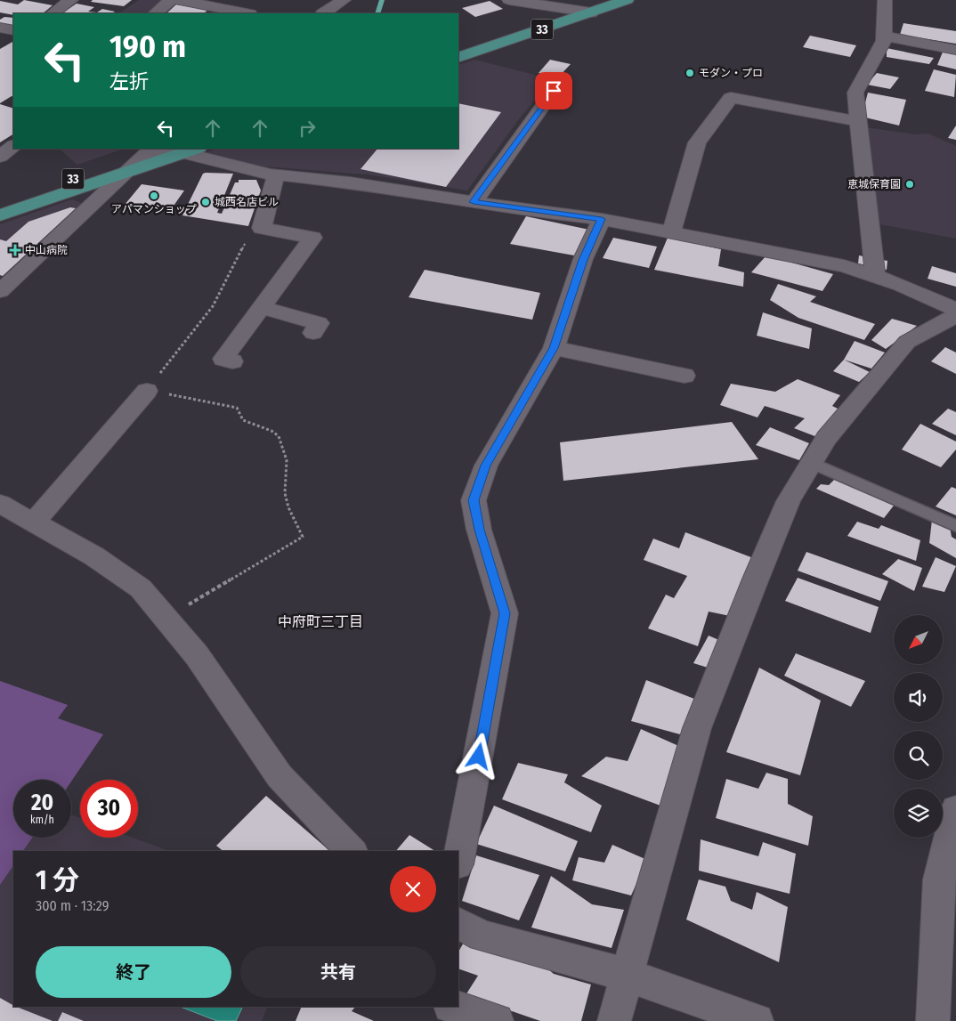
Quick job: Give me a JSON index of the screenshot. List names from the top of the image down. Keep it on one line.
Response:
{"streets":{"main road":["33"]},"districts":["中府町三丁目"],"places":{"other":["モダン・プロ","恵城保育園","アパマンショップ","城西名店ビル"],"health":["中山病院"]},"north":"bottom left","page":{"turn":["190 m","左折"],"speed":"20 km/h","limit":"30","heading":["1 分","300 m · 13:29"],"buttons":["終了","共有"]}}
